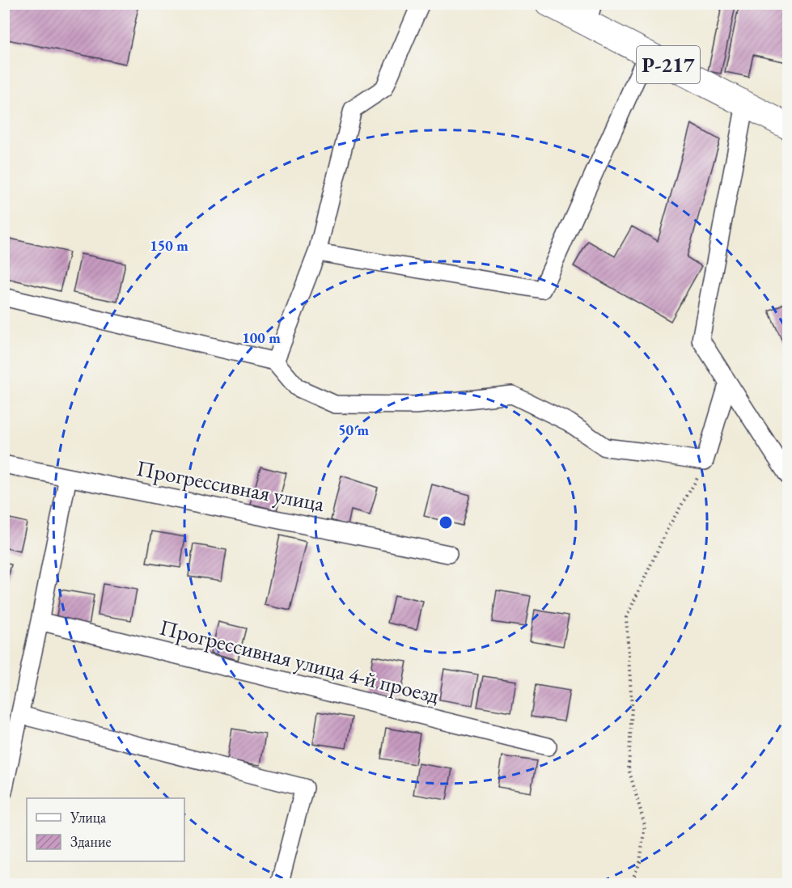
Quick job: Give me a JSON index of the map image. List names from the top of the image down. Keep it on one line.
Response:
{"streets":{"highway":["Р-217"],"street":["Прогрессивная улица","Прогрессивная улица 4-й проезд"]},"legend":["Улица","Здание"],"rings":["150 m","100 m","50 m"]}
